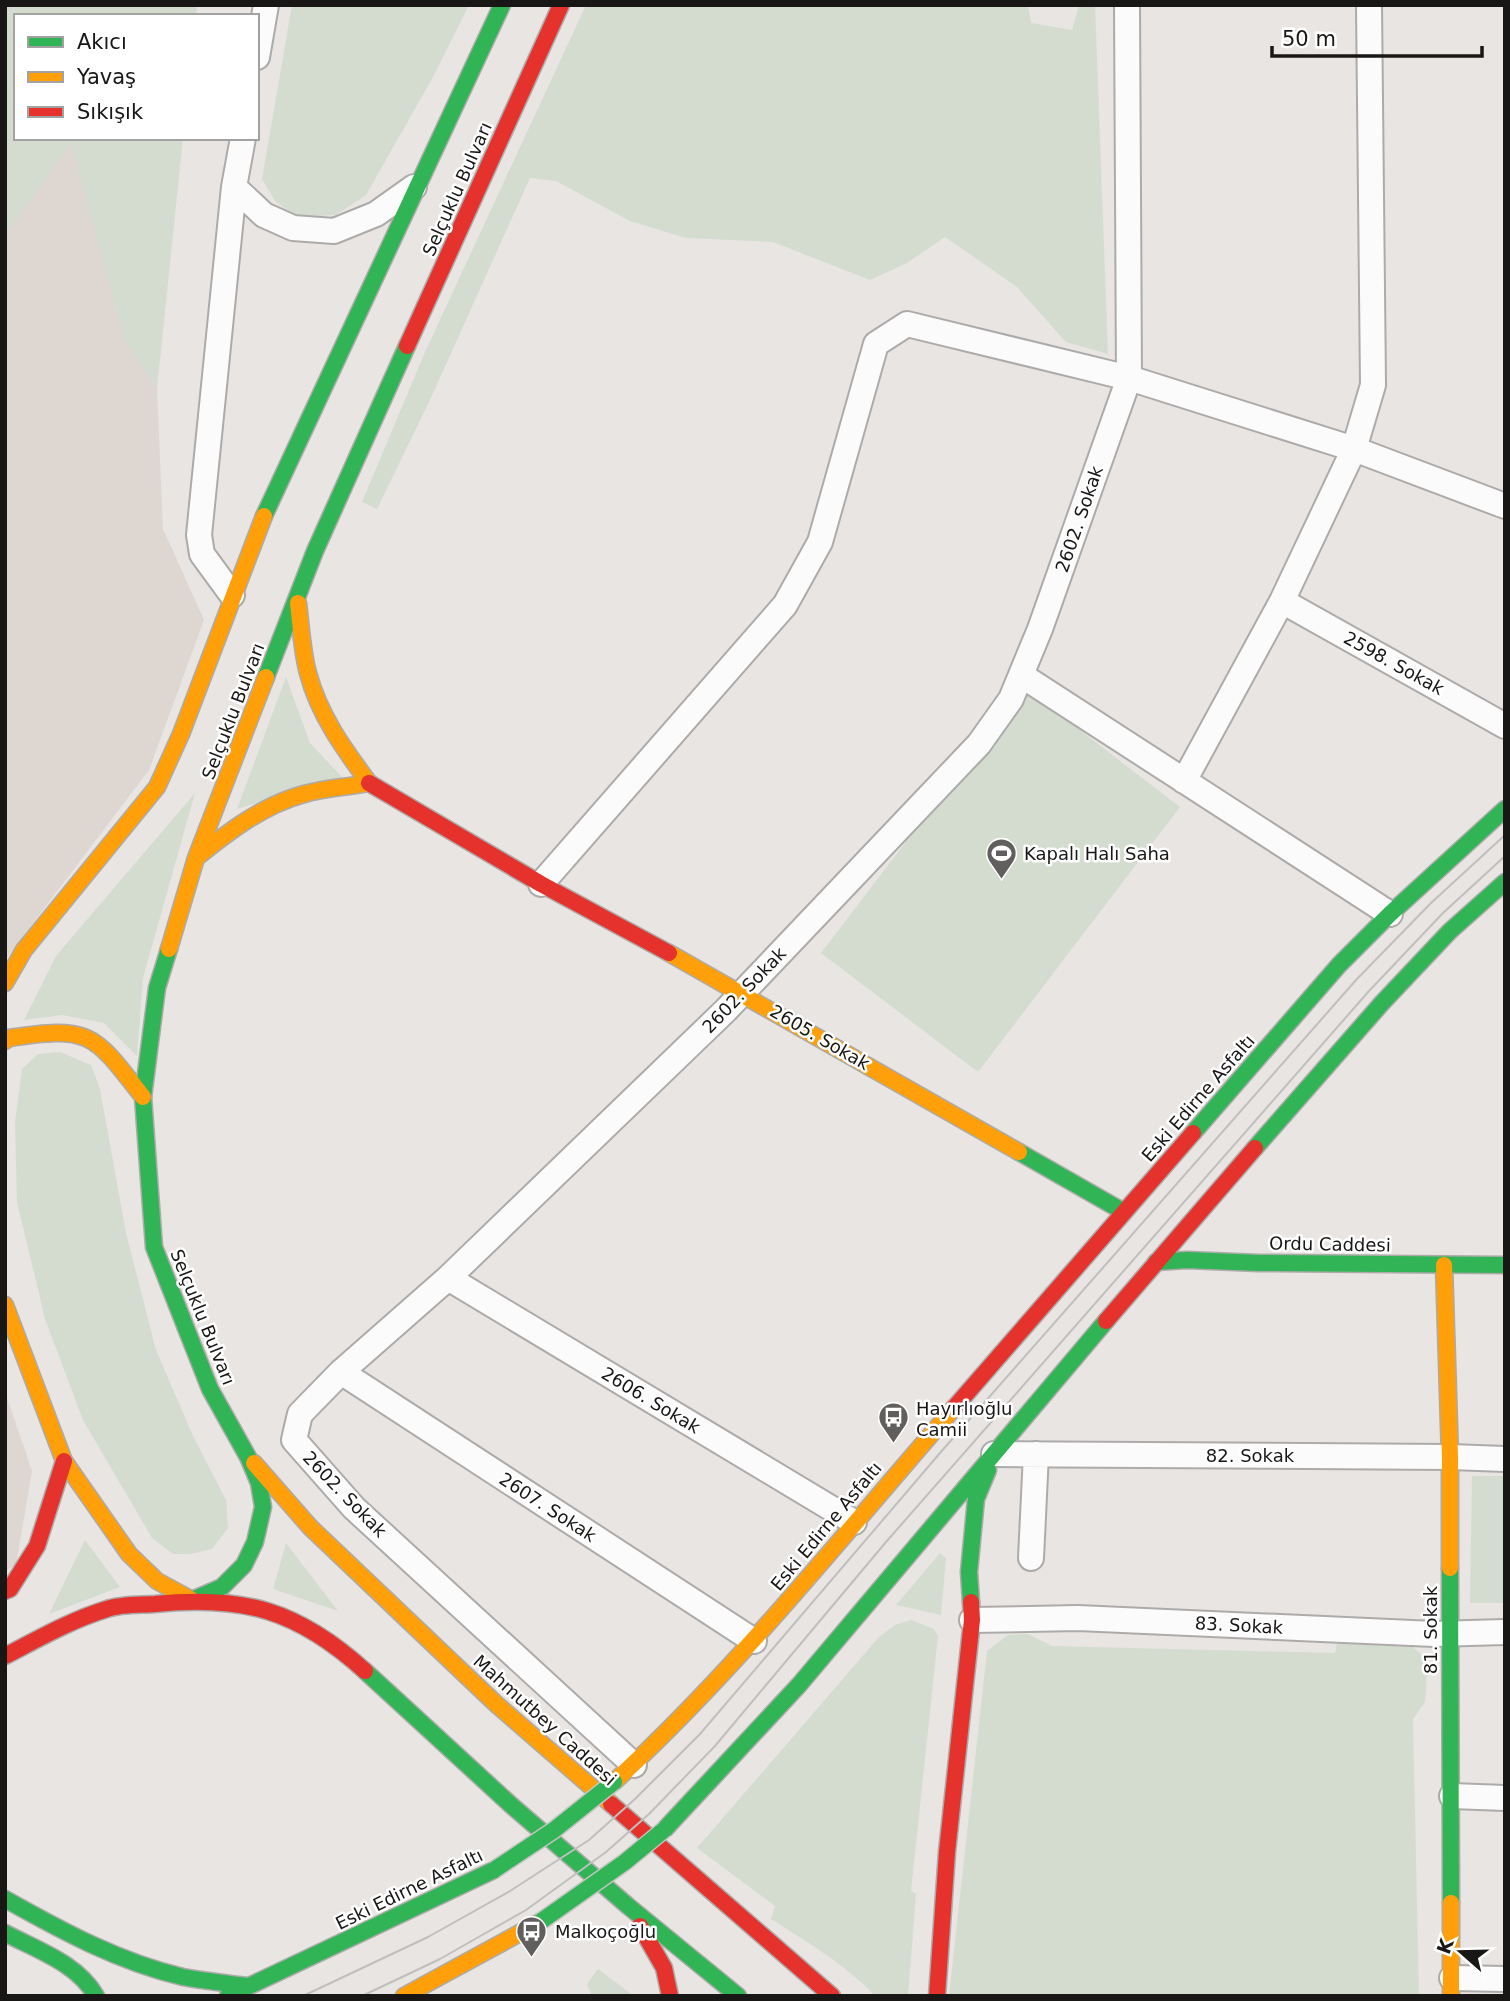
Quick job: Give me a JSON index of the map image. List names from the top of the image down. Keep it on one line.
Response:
{"streets":{"main road":["Selçuklu Bulvarı","2605. Sokak","Eski Edirne Asfaltı","Ordu Caddesi","81. Sokak","Mahmutbey Caddesi"],"street":["2602. Sokak","2598. Sokak","2606. Sokak","82. Sokak","2607. Sokak","83. Sokak"]},"crossings":[["Selçuklu Bulvarı","Mahmutbey Caddesi"],["2602. Sokak","2605. Sokak"],["2602. Sokak","Eski Edirne Asfaltı"],["2602. Sokak","2606. Sokak"],["2602. Sokak","2607. Sokak"],["2605. Sokak","Eski Edirne Asfaltı"],["Eski Edirne Asfaltı","2606. Sokak"],["Eski Edirne Asfaltı","2607. Sokak"],["Ordu Caddesi","81. Sokak"],["82. Sokak","81. Sokak"],["83. Sokak","81. Sokak"]],"places":{"sports":["Kapalı Halı Saha"],"bus stop":["Hayırlıoğlu Camii","Malkoçoğlu"]},"legend":["Akıcı","Yavaş","Sıkışık"],"scale_bar":"50 m","north":"left"}
